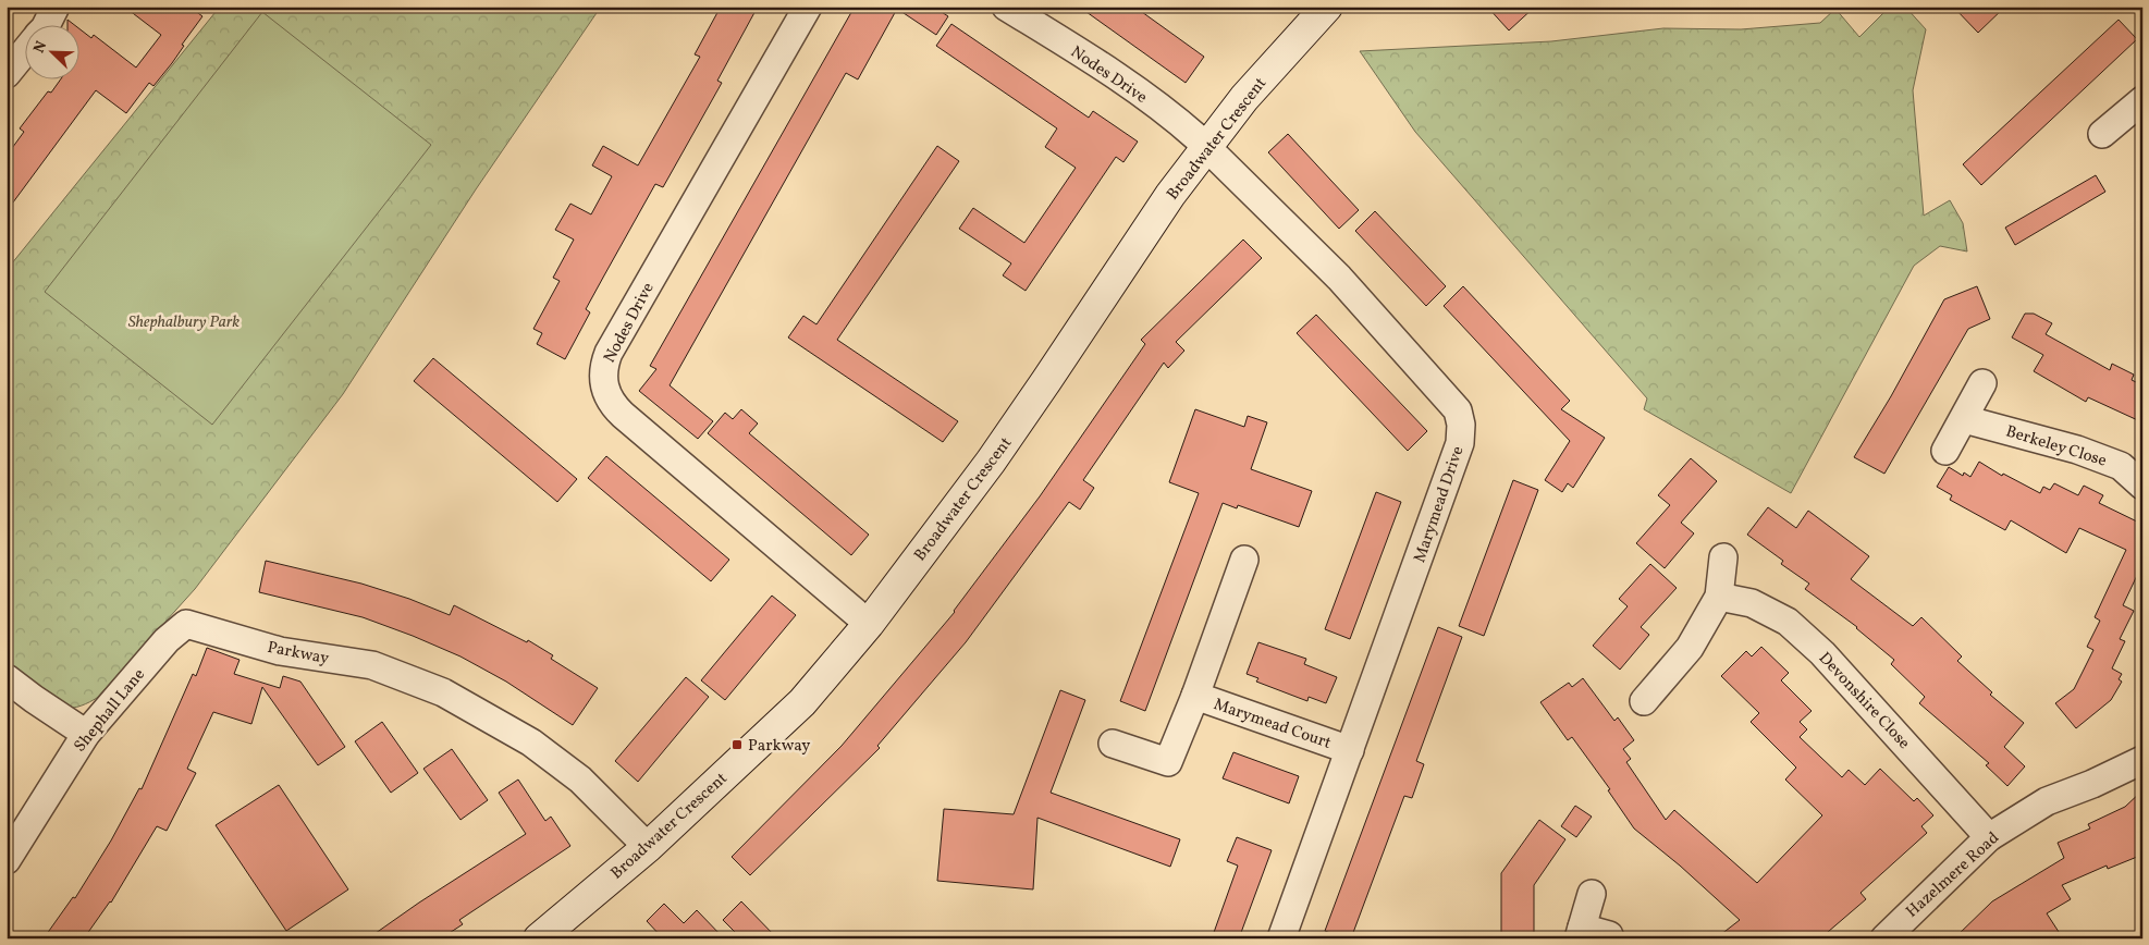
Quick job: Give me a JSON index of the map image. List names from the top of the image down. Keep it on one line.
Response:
{"streets":{"street":["Nodes Drive","Broadwater Crescent","Berkeley Close","Marymead Drive","Parkway","Devonshire Close","Shephall Lane","Marymead Court","Hazelmere Road"]},"crossings":[["Nodes Drive","Broadwater Crescent"],["Nodes Drive","Marymead Drive"],["Broadwater Crescent","Marymead Drive"],["Broadwater Crescent","Parkway"],["Marymead Drive","Marymead Court"],["Parkway","Shephall Lane"],["Devonshire Close","Hazelmere Road"]],"parks":["Shephalbury Park"],"places":{"transit":["Parkway"]},"north":"top left"}
